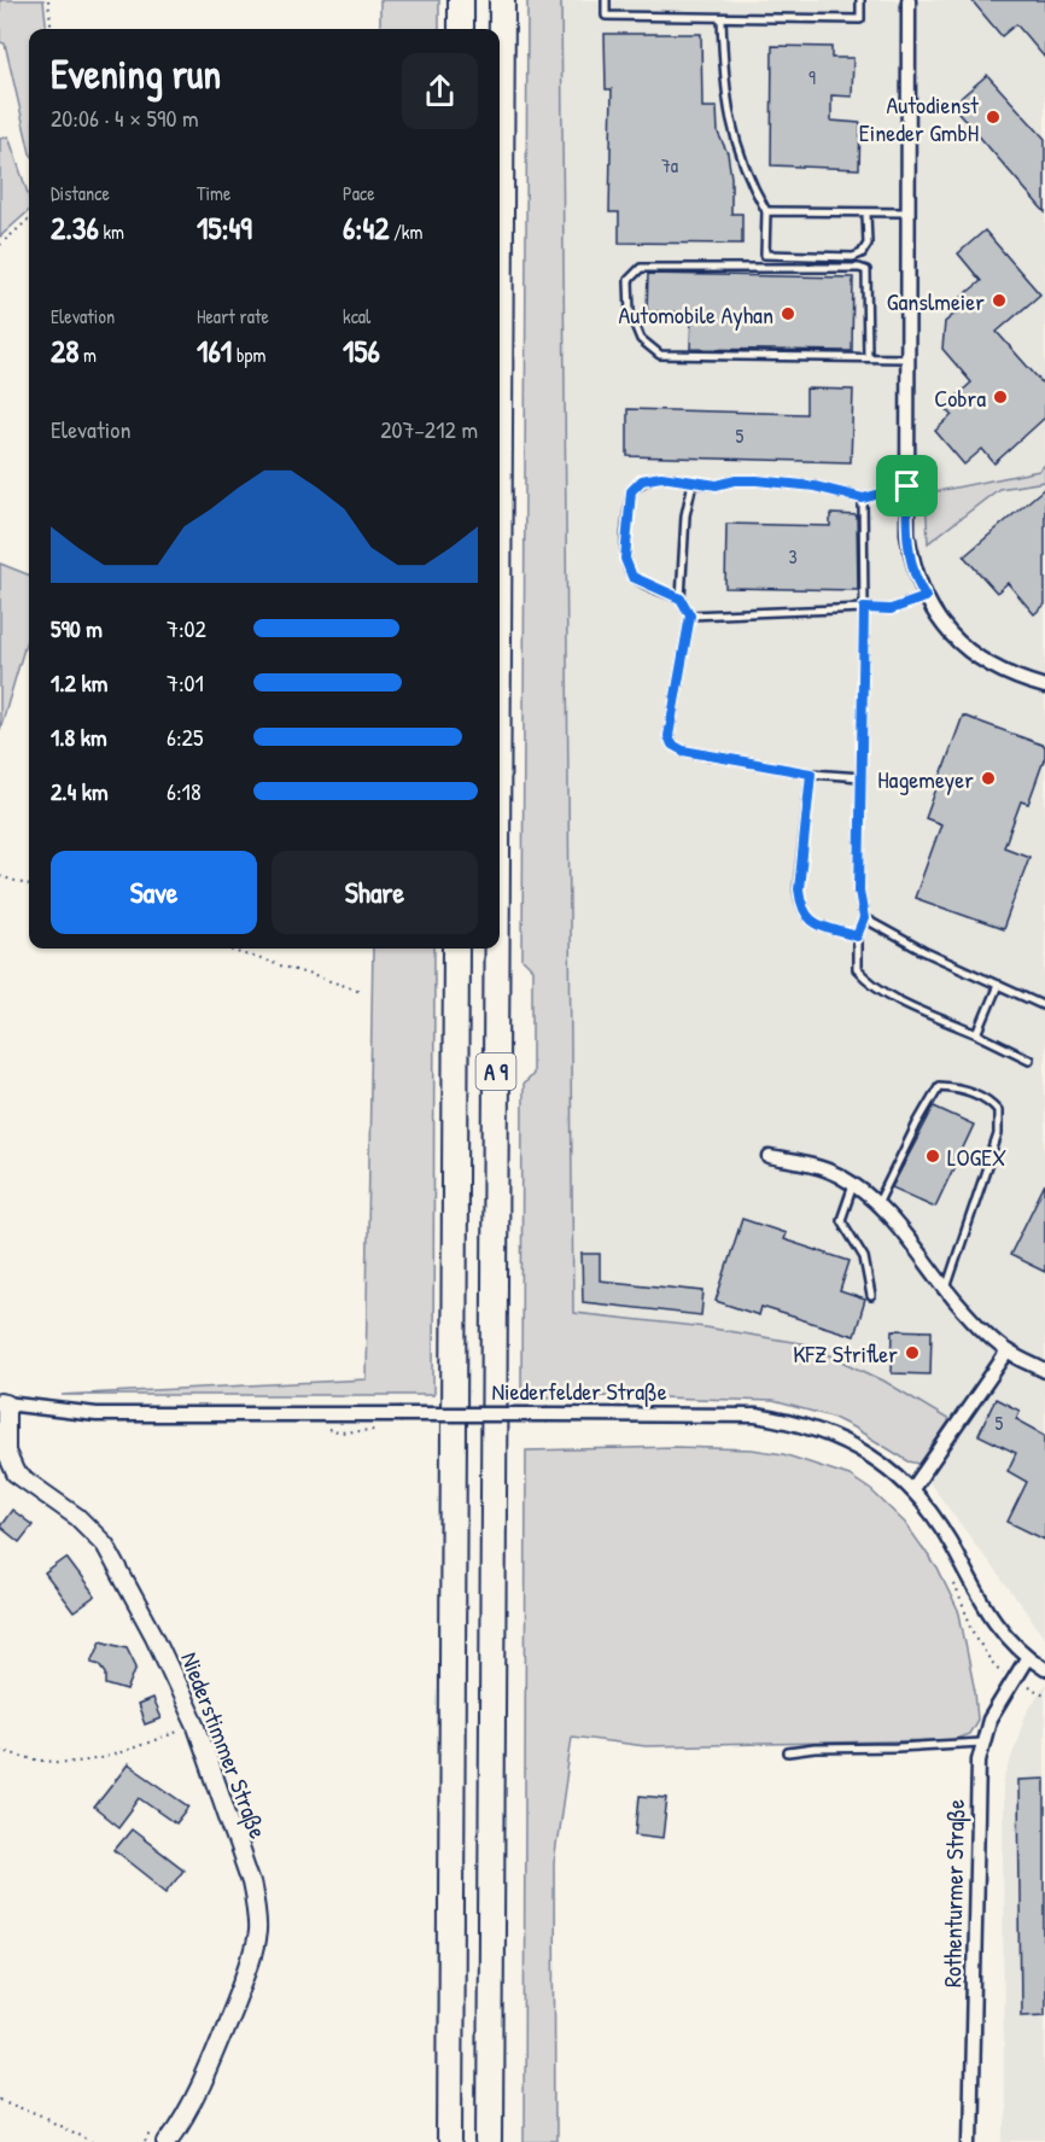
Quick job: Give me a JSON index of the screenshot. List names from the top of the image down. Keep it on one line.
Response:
{"streets":{"highway":["A 9"],"street":["Niederfelder Straße","Niederstimmer Straße","Rothenturmer Straße"]},"crossings":[["Niederfelder Straße","Niederstimmer Straße"],["Niederfelder Straße","Rothenturmer Straße"]],"places":["Autodienst Eineder GmbH","Ganslmeier","Automobile Ayhan","Cobra","Hagemeyer","LOGEX","KFZ Strifler"],"house_numbers":["9","7a","5","3","5"],"page":{"heading":["Evening run","20:06 · 4 × 590 m"],"stats":[["Distance","2.36 km"],["Time","15:49"],["Pace","6:42 /km"],["Elevation","28 m"],["Heart rate","161 bpm"],["kcal","156"]],"chart":["Elevation","207–212 m"],"list":[{"name":"590 m","note":"7:02"},{"name":"1.2 km","note":"7:01"},{"name":"1.8 km","note":"6:25"},{"name":"2.4 km","note":"6:18"}],"buttons":["Save","Share"]}}
